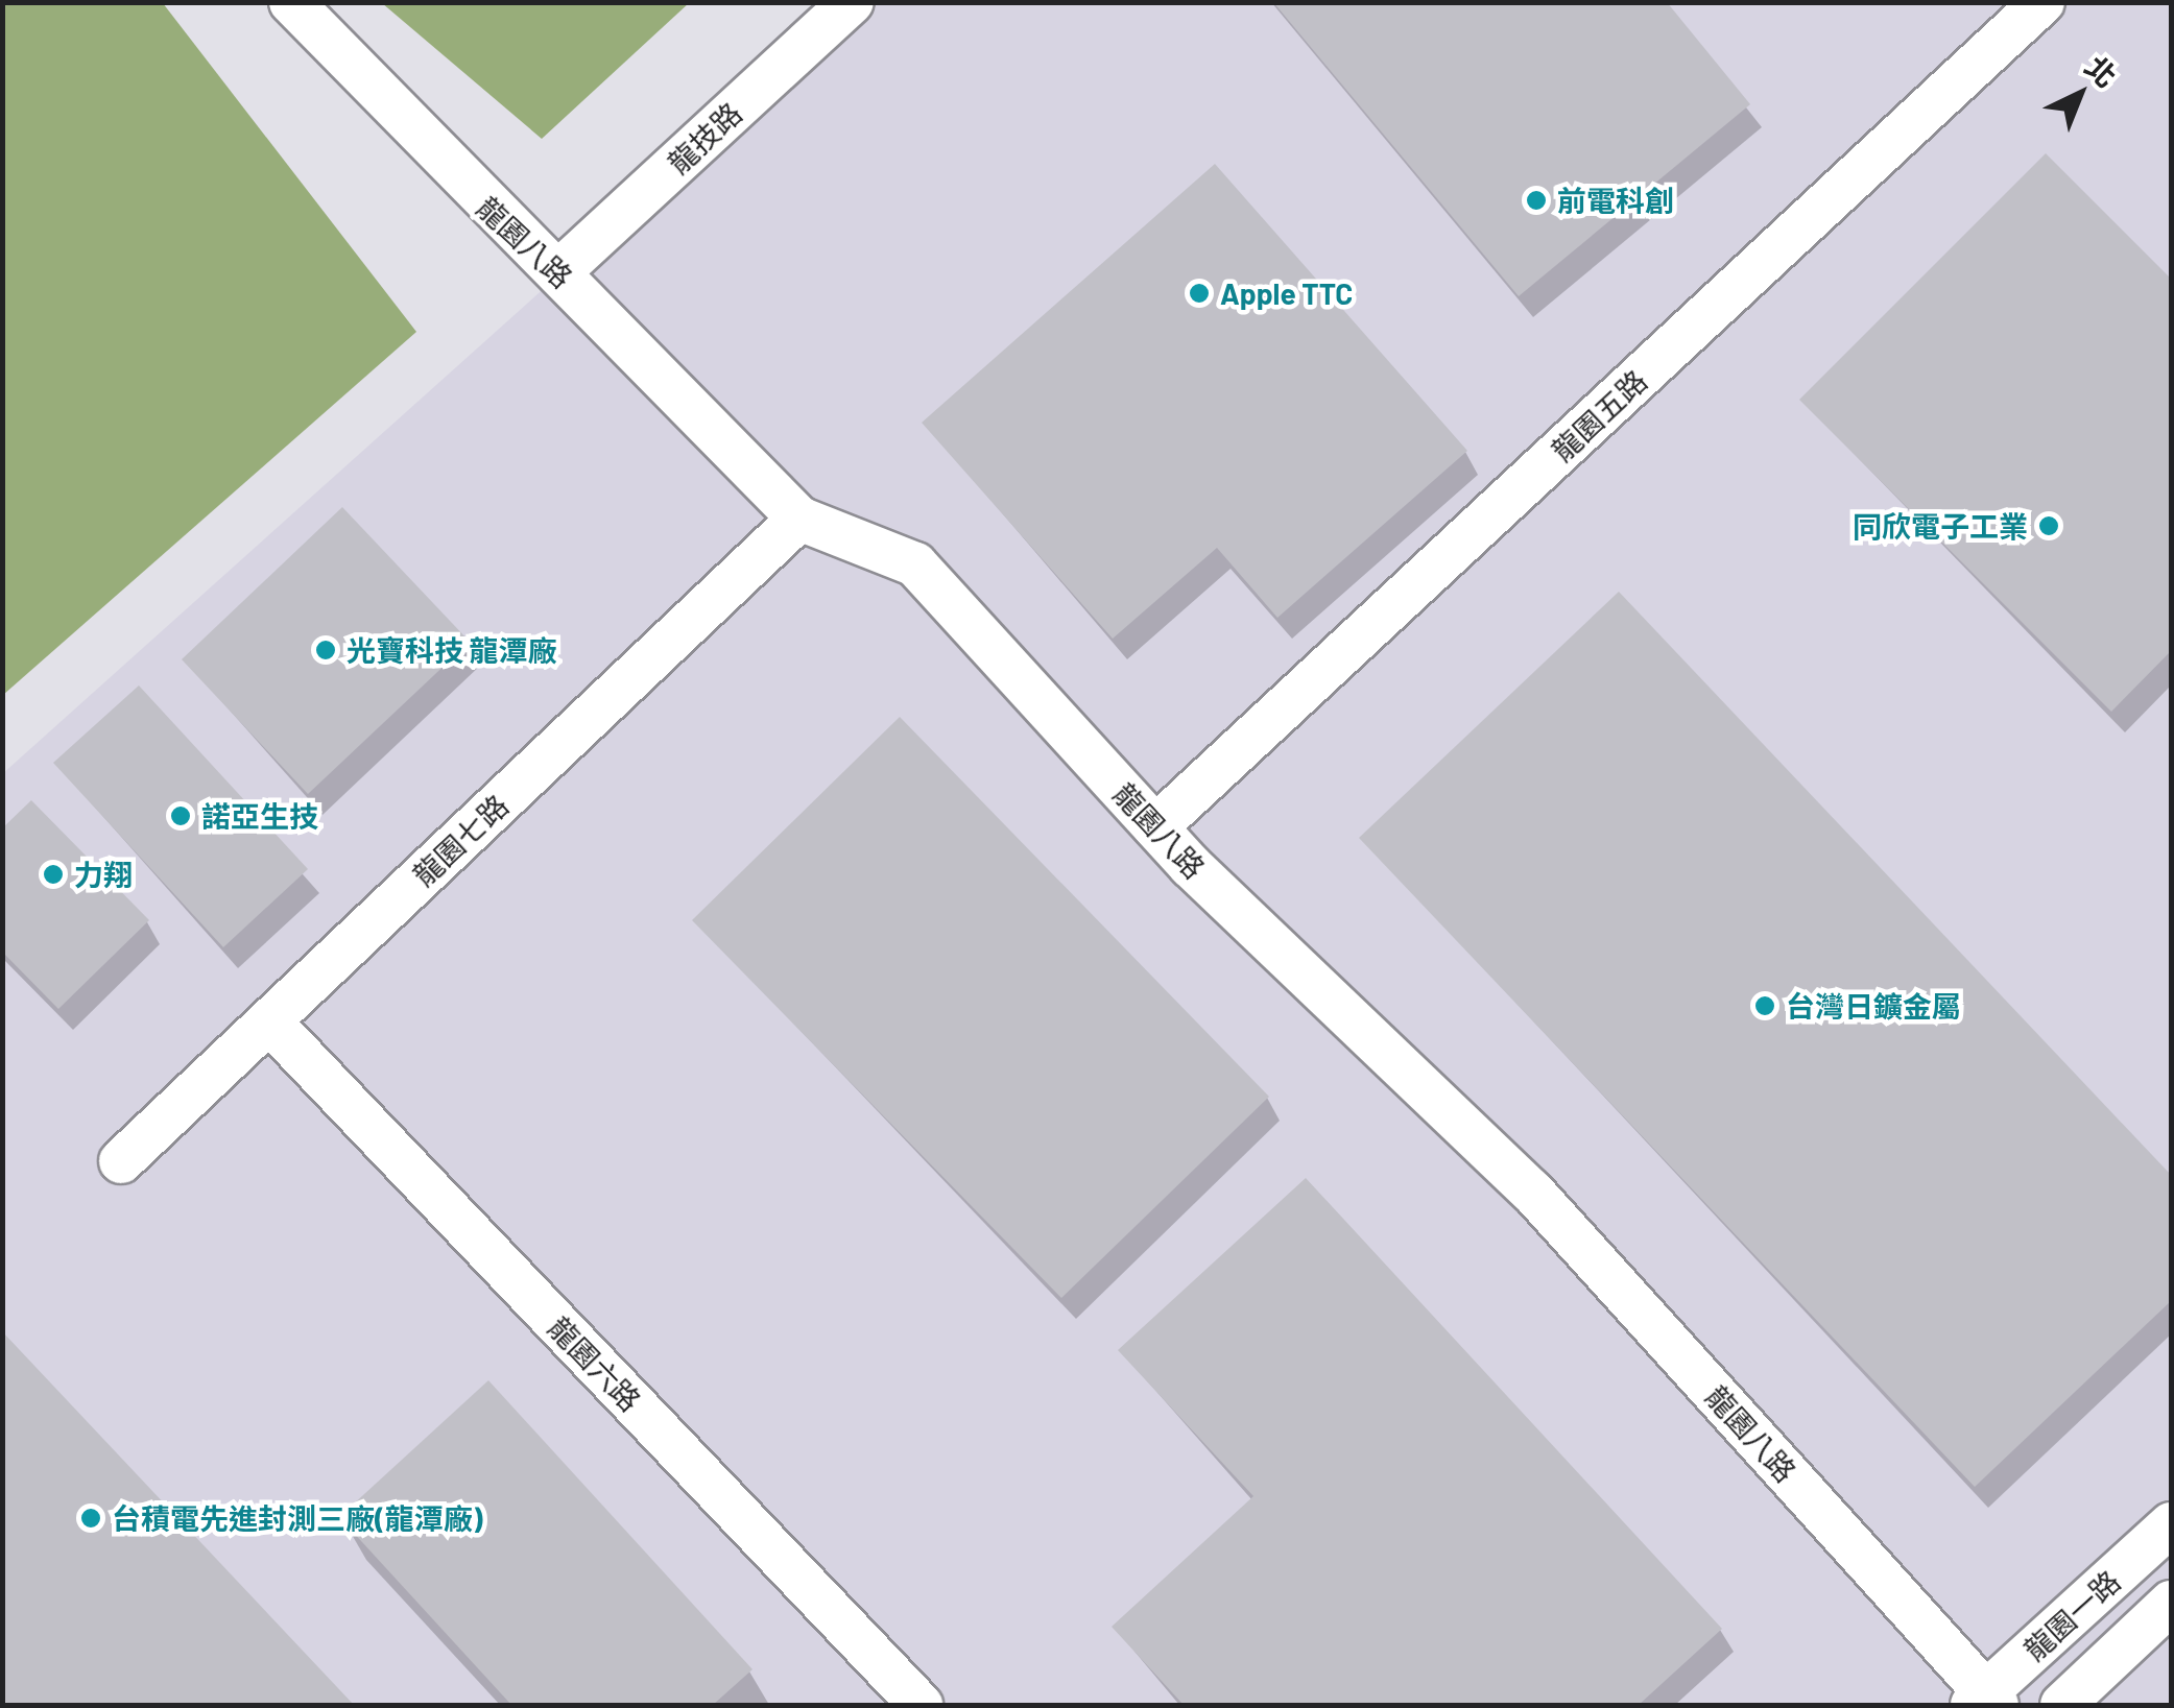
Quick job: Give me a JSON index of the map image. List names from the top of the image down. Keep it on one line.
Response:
{"streets":{"street":["龍技路","龍園八路","龍園五路","龍園七路","龍園六路","龍園一路"]},"crossings":[["龍技路","龍園八路"],["龍園八路","龍園五路"],["龍園八路","龍園七路"],["龍園八路","龍園一路"],["龍園七路","龍園六路"]],"places":["前電科創","Apple TTC","同欣電子工業","光寶科技 龍潭廠","諾亞生技","力翔","台灣日鑛金屬","台積電先進封測三廠(龍潭廠)"],"north":"top right"}
